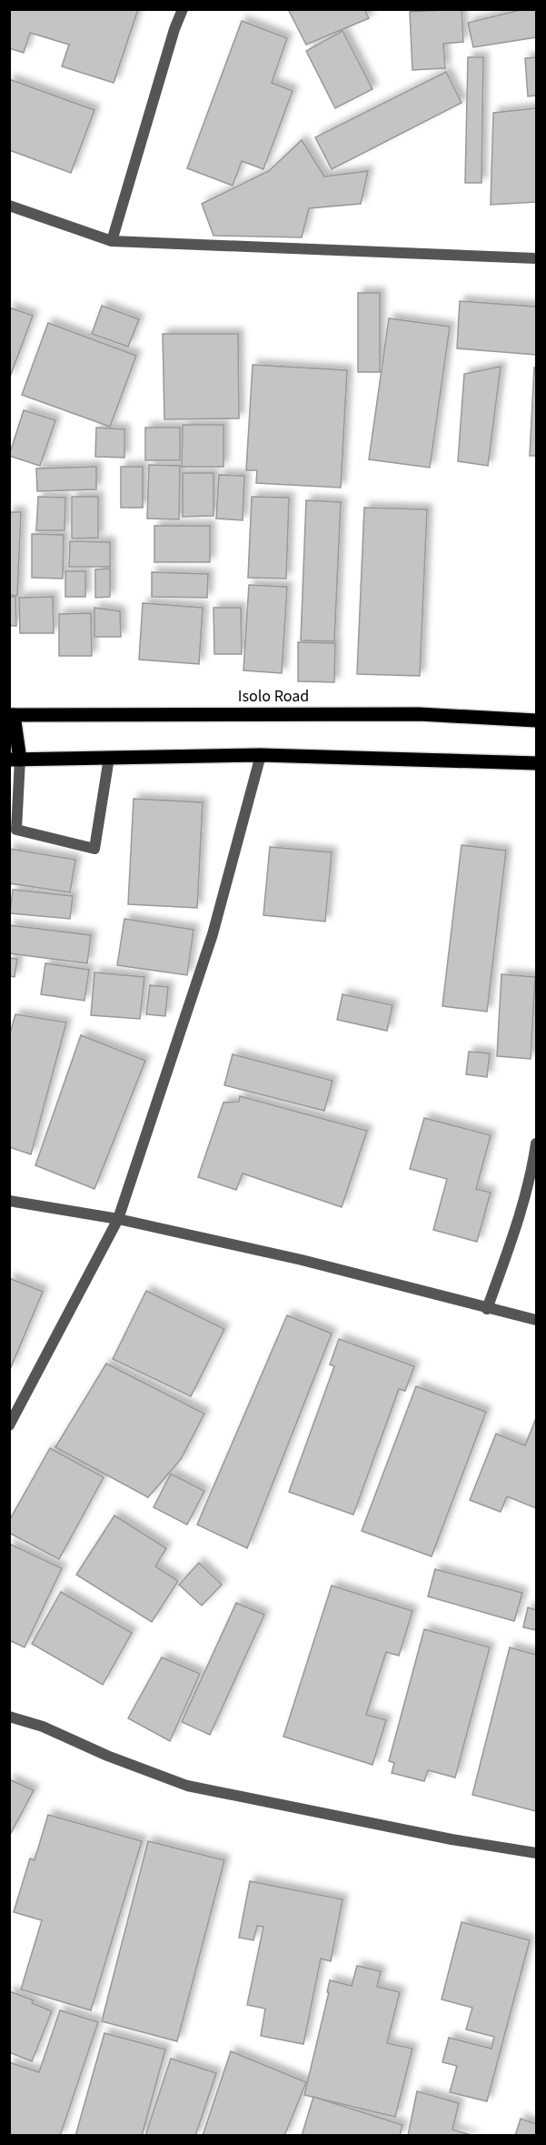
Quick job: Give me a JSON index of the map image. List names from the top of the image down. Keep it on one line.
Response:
{"streets":{"main road":["Isolo Road"]}}
